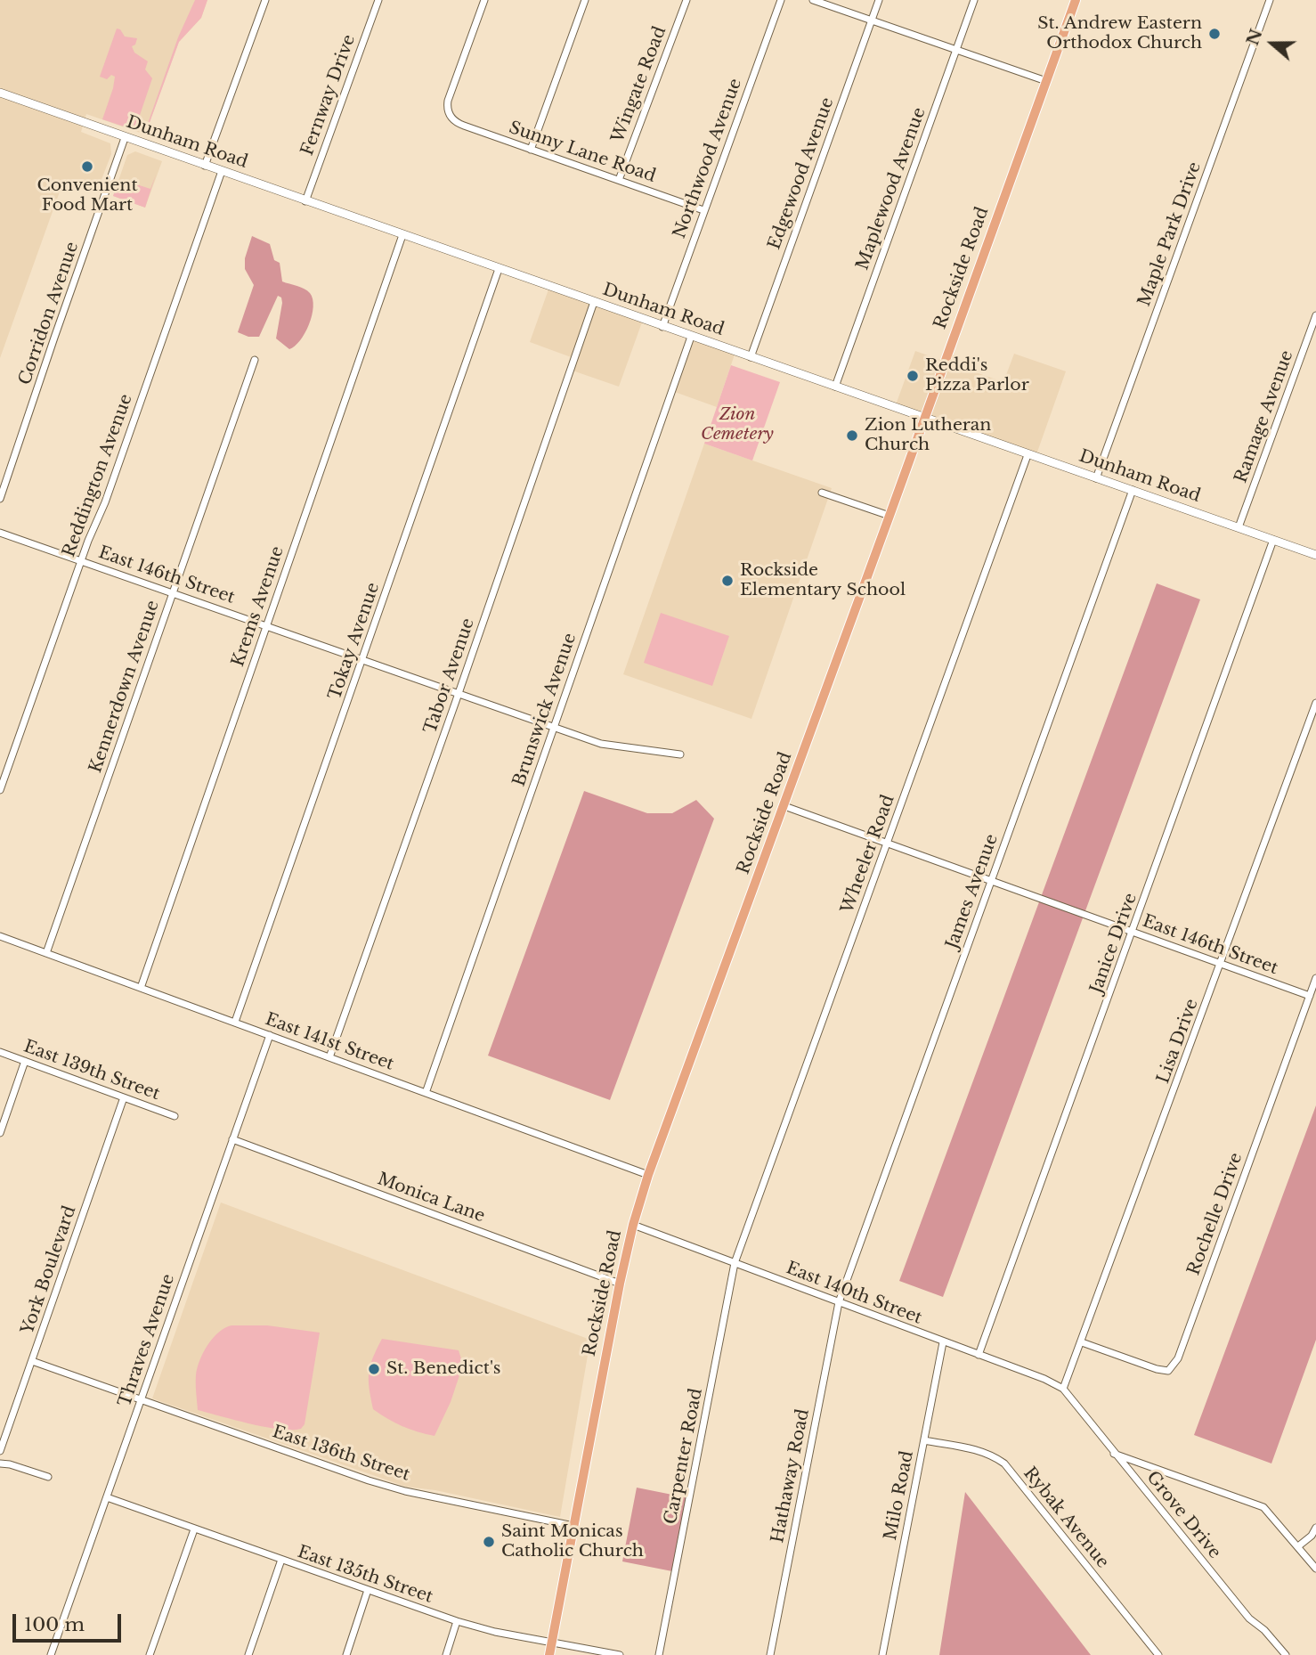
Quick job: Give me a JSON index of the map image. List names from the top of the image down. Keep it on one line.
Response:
{"streets":{"main road":["Rockside Road"],"street":["Wingate Road","Fernway Drive","Dunham Road","Sunny Lane Road","Northwood Avenue","Edgewood Avenue","Maplewood Avenue","Maple Park Drive","Corridon Avenue","Ramage Avenue","Reddington Avenue","East 146th Street","Krems Avenue","Tokay Avenue","Tabor Avenue","Kennerdown Avenue","Brunswick Avenue","Wheeler Road","James Avenue","Janice Drive","Lisa Drive","East 141st Street","East 139th Street","Monica Lane","Rochelle Drive","York Boulevard","East 140th Street","Thraves Avenue","East 136th Street","Carpenter Road","Hathaway Road","Milo Road","Grove Drive","Rybak Avenue","East 135th Street"]},"crossings":[["Wingate Road","Sunny Lane Road"],["Fernway Drive","Dunham Road"],["Dunham Road","Northwood Avenue"],["Dunham Road","Edgewood Avenue"],["Dunham Road","Maplewood Avenue"],["Dunham Road","Maple Park Drive"],["Dunham Road","Rockside Road"],["Dunham Road","Corridon Avenue"],["Dunham Road","Ramage Avenue"],["Dunham Road","Reddington Avenue"],["Dunham Road","Krems Avenue"],["Dunham Road","Tokay Avenue"],["Dunham Road","Tabor Avenue"],["Dunham Road","Brunswick Avenue"],["Dunham Road","Wheeler Road"],["Dunham Road","James Avenue"],["Dunham Road","Janice Drive"],["Sunny Lane Road","Northwood Avenue"],["Rockside Road","East 146th Street"],["Rockside Road","East 141st Street"],["Rockside Road","Monica Lane"],["Rockside Road","East 140th Street"],["Rockside Road","East 136th Street"],["Rockside Road","East 135th Street"],["Reddington Avenue","East 146th Street"],["East 146th Street","Krems Avenue"],["East 146th Street","Tokay Avenue"],["East 146th Street","Tabor Avenue"],["East 146th Street","Kennerdown Avenue"],["East 146th Street","Brunswick Avenue"],["East 146th Street","Wheeler Road"],["East 146th Street","James Avenue"],["East 146th Street","Janice Drive"],["East 146th Street","Lisa Drive"],["East 146th Street","Rochelle Drive"],["Krems Avenue","East 141st Street"],["Tokay Avenue","East 141st Street"],["Tabor Avenue","East 141st Street"],["Kennerdown Avenue","East 141st Street"],["Brunswick Avenue","East 141st Street"],["Wheeler Road","East 140th Street"],["Wheeler Road","Carpenter Road"],["James Avenue","East 140th Street"],["James Avenue","Hathaway Road"],["Janice Drive","East 140th Street"],["Lisa Drive","Rochelle Drive"],["Lisa Drive","East 140th Street"],["Lisa Drive","Grove Drive"],["East 141st Street","Thraves Avenue"],["East 139th Street","York Boulevard"],["Monica Lane","Thraves Avenue"],["York Boulevard","East 136th Street"],["East 140th Street","Carpenter Road"],["East 140th Street","Hathaway Road"],["East 140th Street","Milo Road"],["East 140th Street","Grove Drive"],["Thraves Avenue","East 136th Street"],["Thraves Avenue","East 135th Street"],["Milo Road","Rybak Avenue"]],"parks":["Zion Cemetery"],"places":["St. Andrew Eastern Orthodox Church","Convenient Food Mart","Reddi's Pizza Parlor","Zion Lutheran Church","Rockside Elementary School","St. Benedict's","Saint Monicas Catholic Church"],"scale_bar":"100 m","north":"left"}
